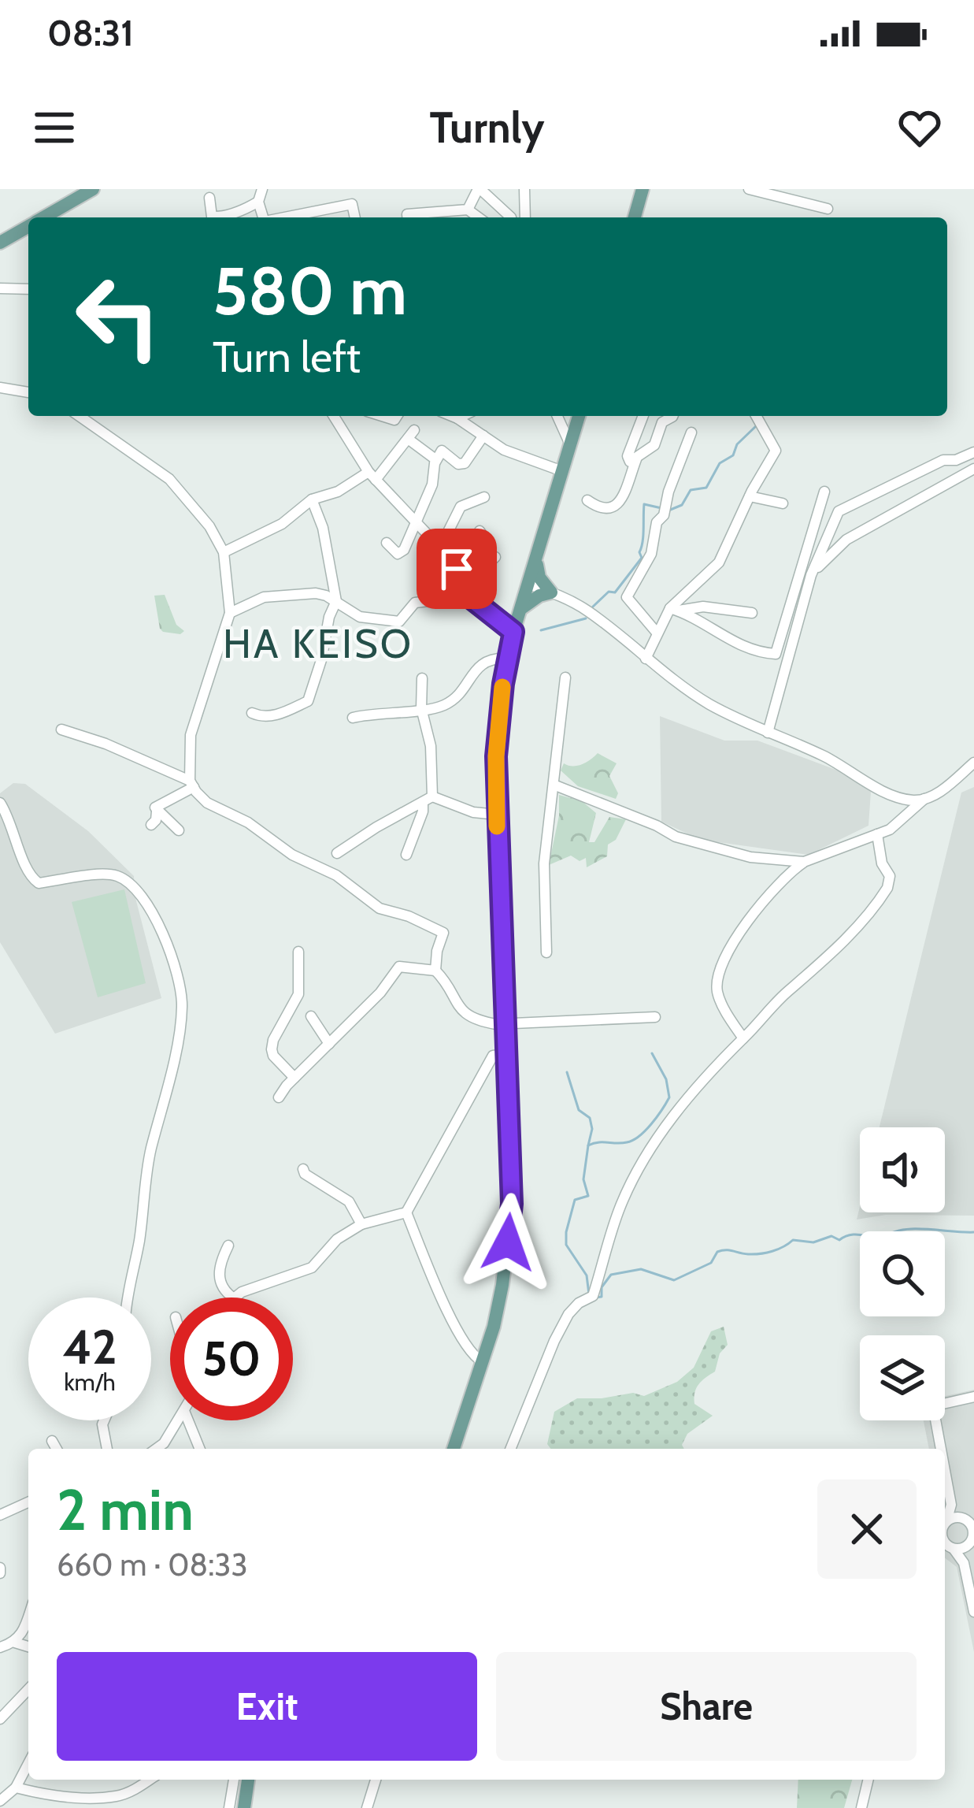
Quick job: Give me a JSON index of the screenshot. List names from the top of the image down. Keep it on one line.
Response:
{"districts":["HA KEISO"],"page":{"status":"08:31","header":"Turnly","turn":["580 m","Turn left"],"speed":"42 km/h","limit":"50","heading":["2 min","660 m · 08:33"],"buttons":["Exit","Share"]}}
